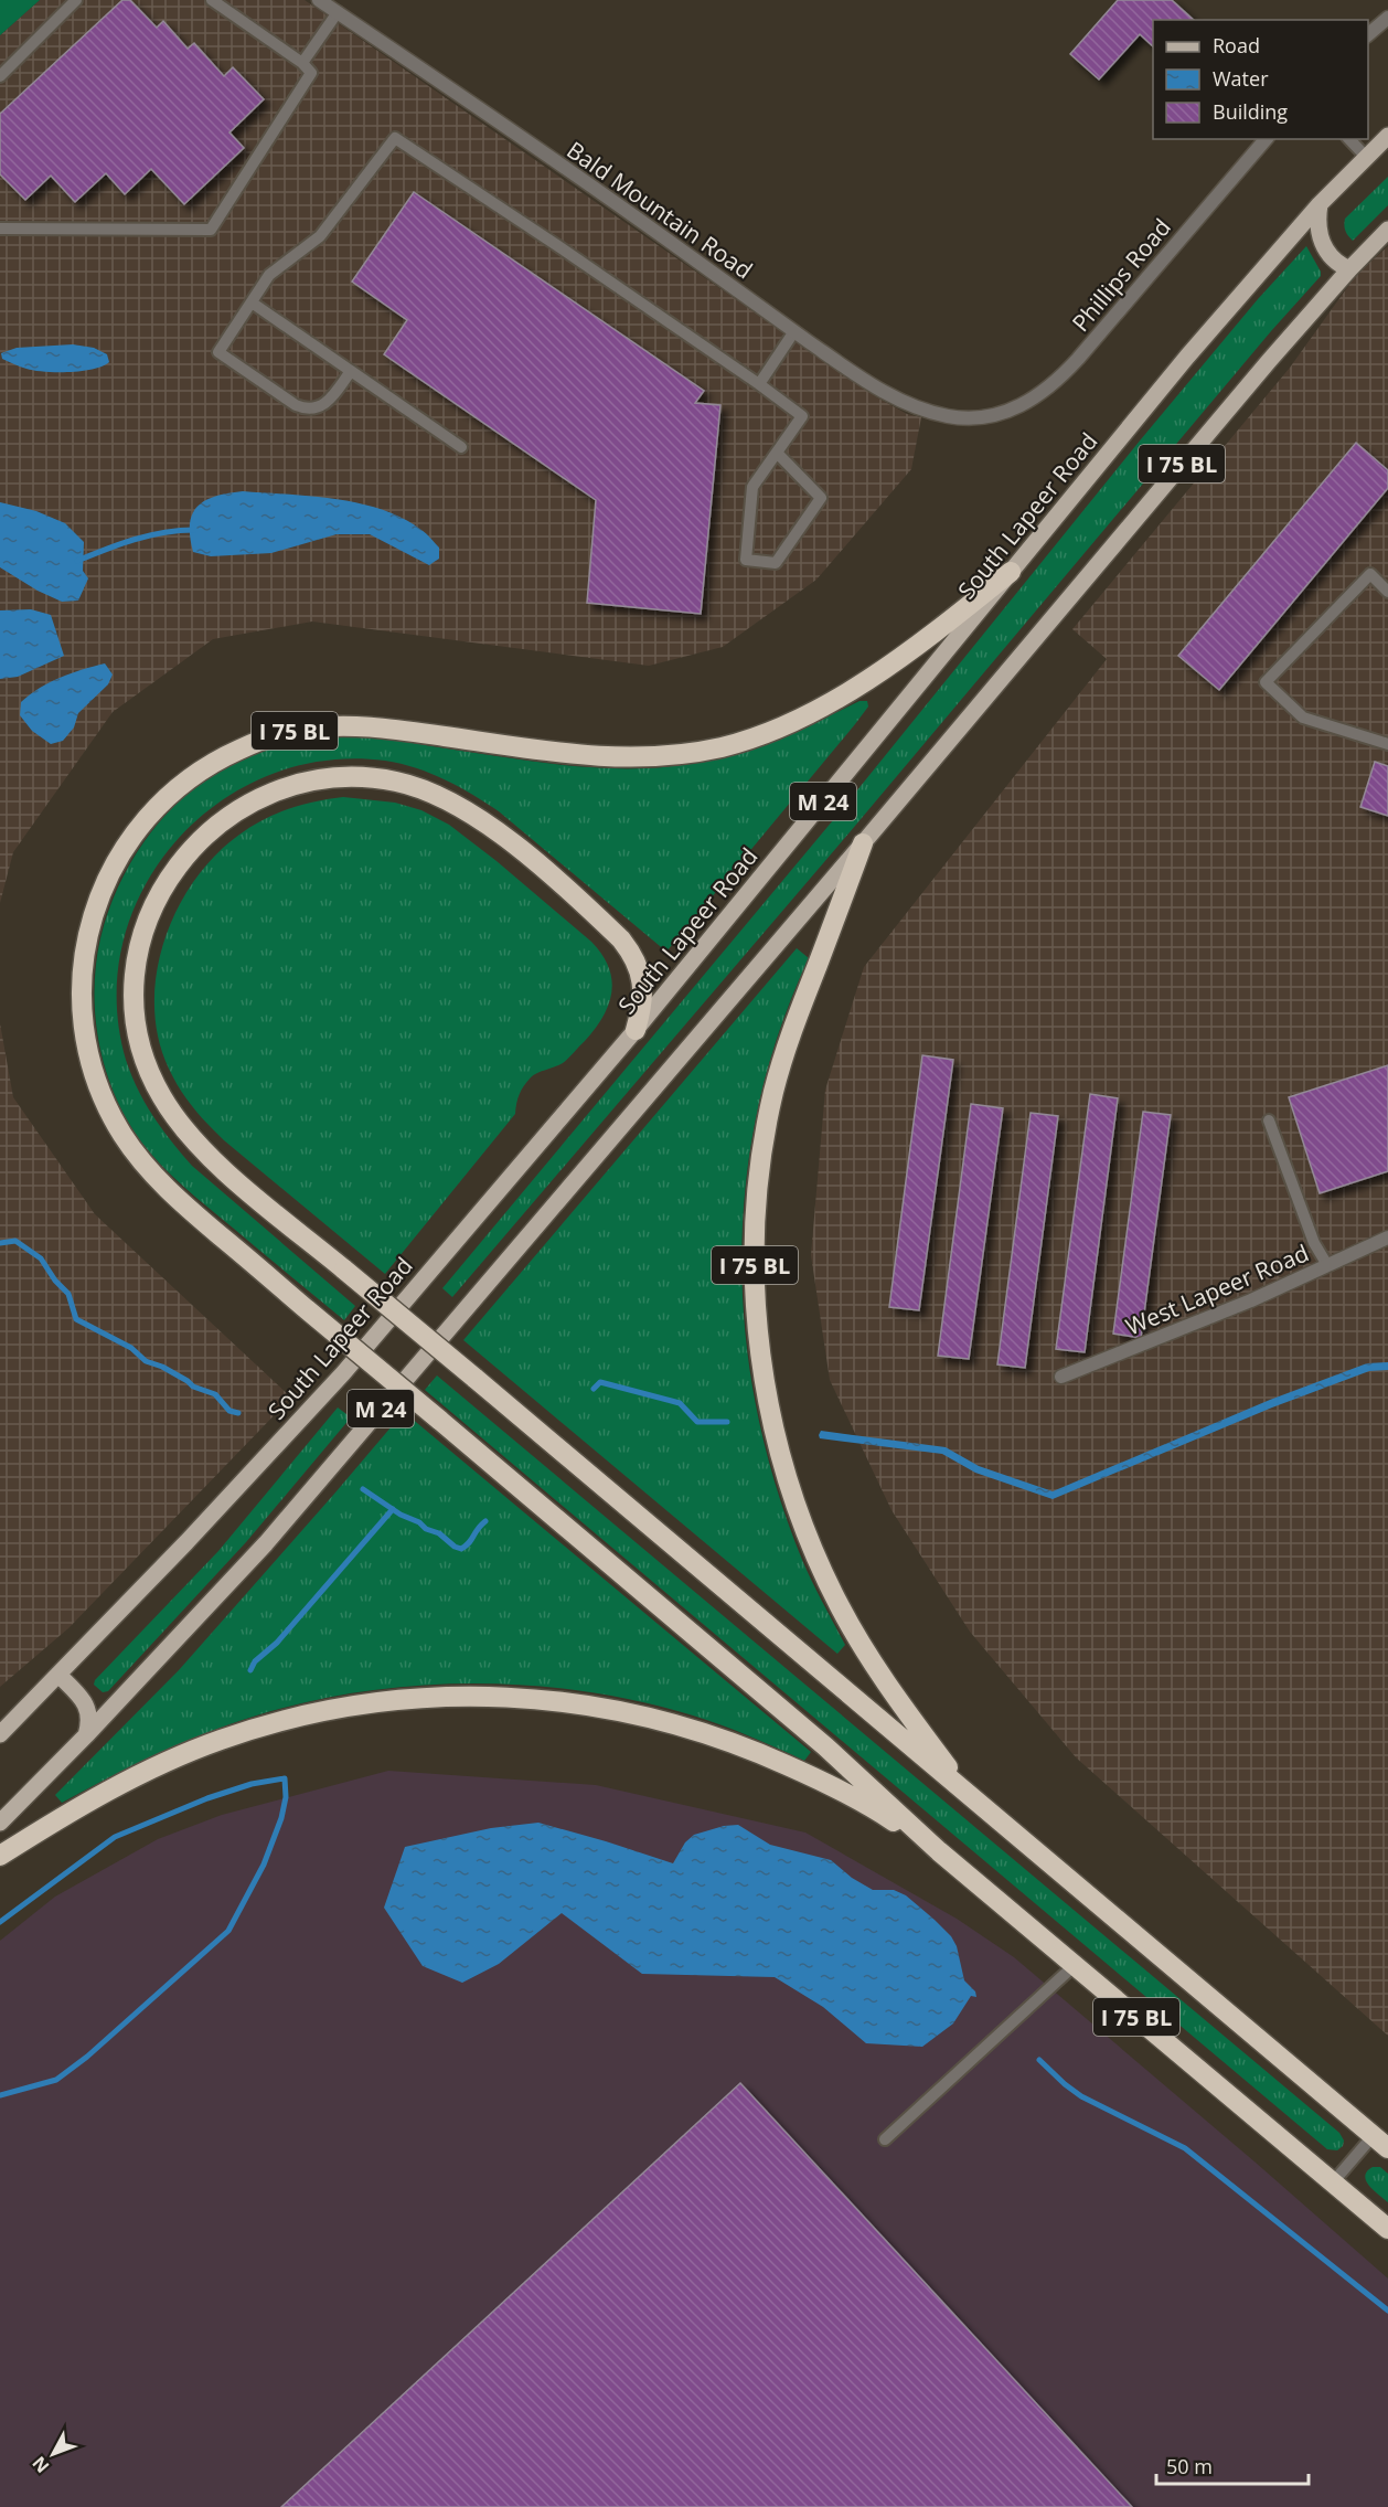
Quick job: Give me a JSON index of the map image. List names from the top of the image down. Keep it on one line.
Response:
{"streets":{"highway":["I 75 BL"],"main road":["South Lapeer Road","M 24"],"street":["Bald Mountain Road","Phillips Road","West Lapeer Road"]},"crossings":[["Bald Mountain Road","Phillips Road"],["I 75 BL","South Lapeer Road"],["I 75 BL","M 24"]],"legend":["Road","Water","Building"],"scale_bar":"50 m","north":"bottom left"}
